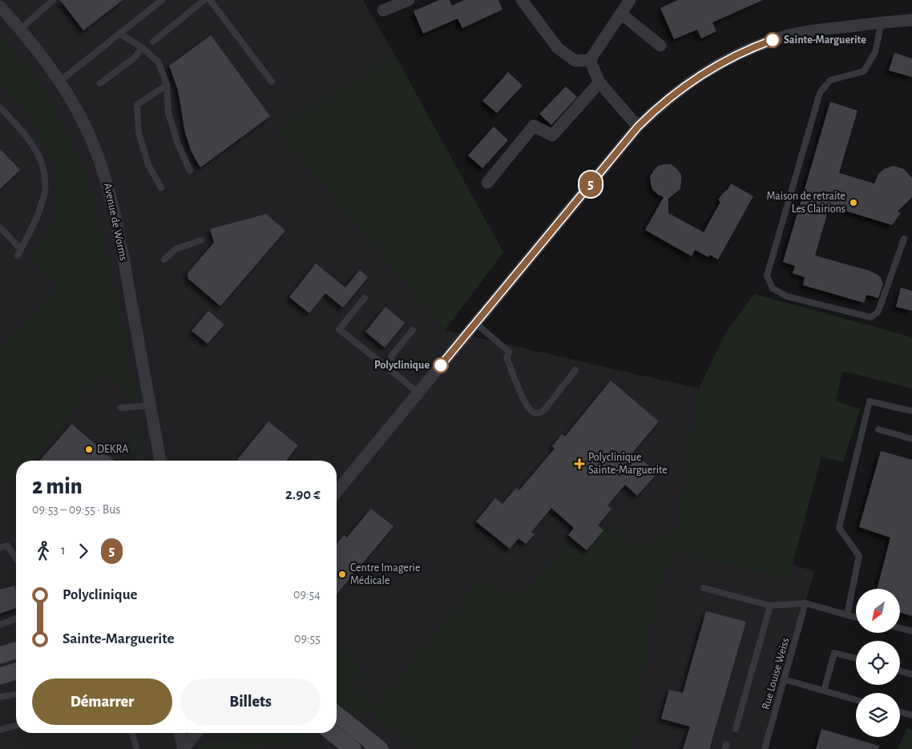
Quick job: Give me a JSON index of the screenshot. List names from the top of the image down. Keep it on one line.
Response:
{"streets":{"street":["Avenue de Worms"],"lane":["Rue Louise Weiss"]},"places":{"other":["Sainte-Marguerite","Maison de retraite Les Clairions","Polyclinique","DEKRA","Centre Imagerie Médicale"],"health":["Polyclinique Sainte-Marguerite"]},"lines":["bus line 5"],"north":"bottom left","page":{"on_map":"5","heading":["2 min","09:53 – 09:55 · Bus","2.90 €"],"legs":["1","5"],"list":[{"name":"Polyclinique","value":"09:54"},{"name":"Sainte-Marguerite","value":"09:55"}],"buttons":["Démarrer","Billets"]}}
